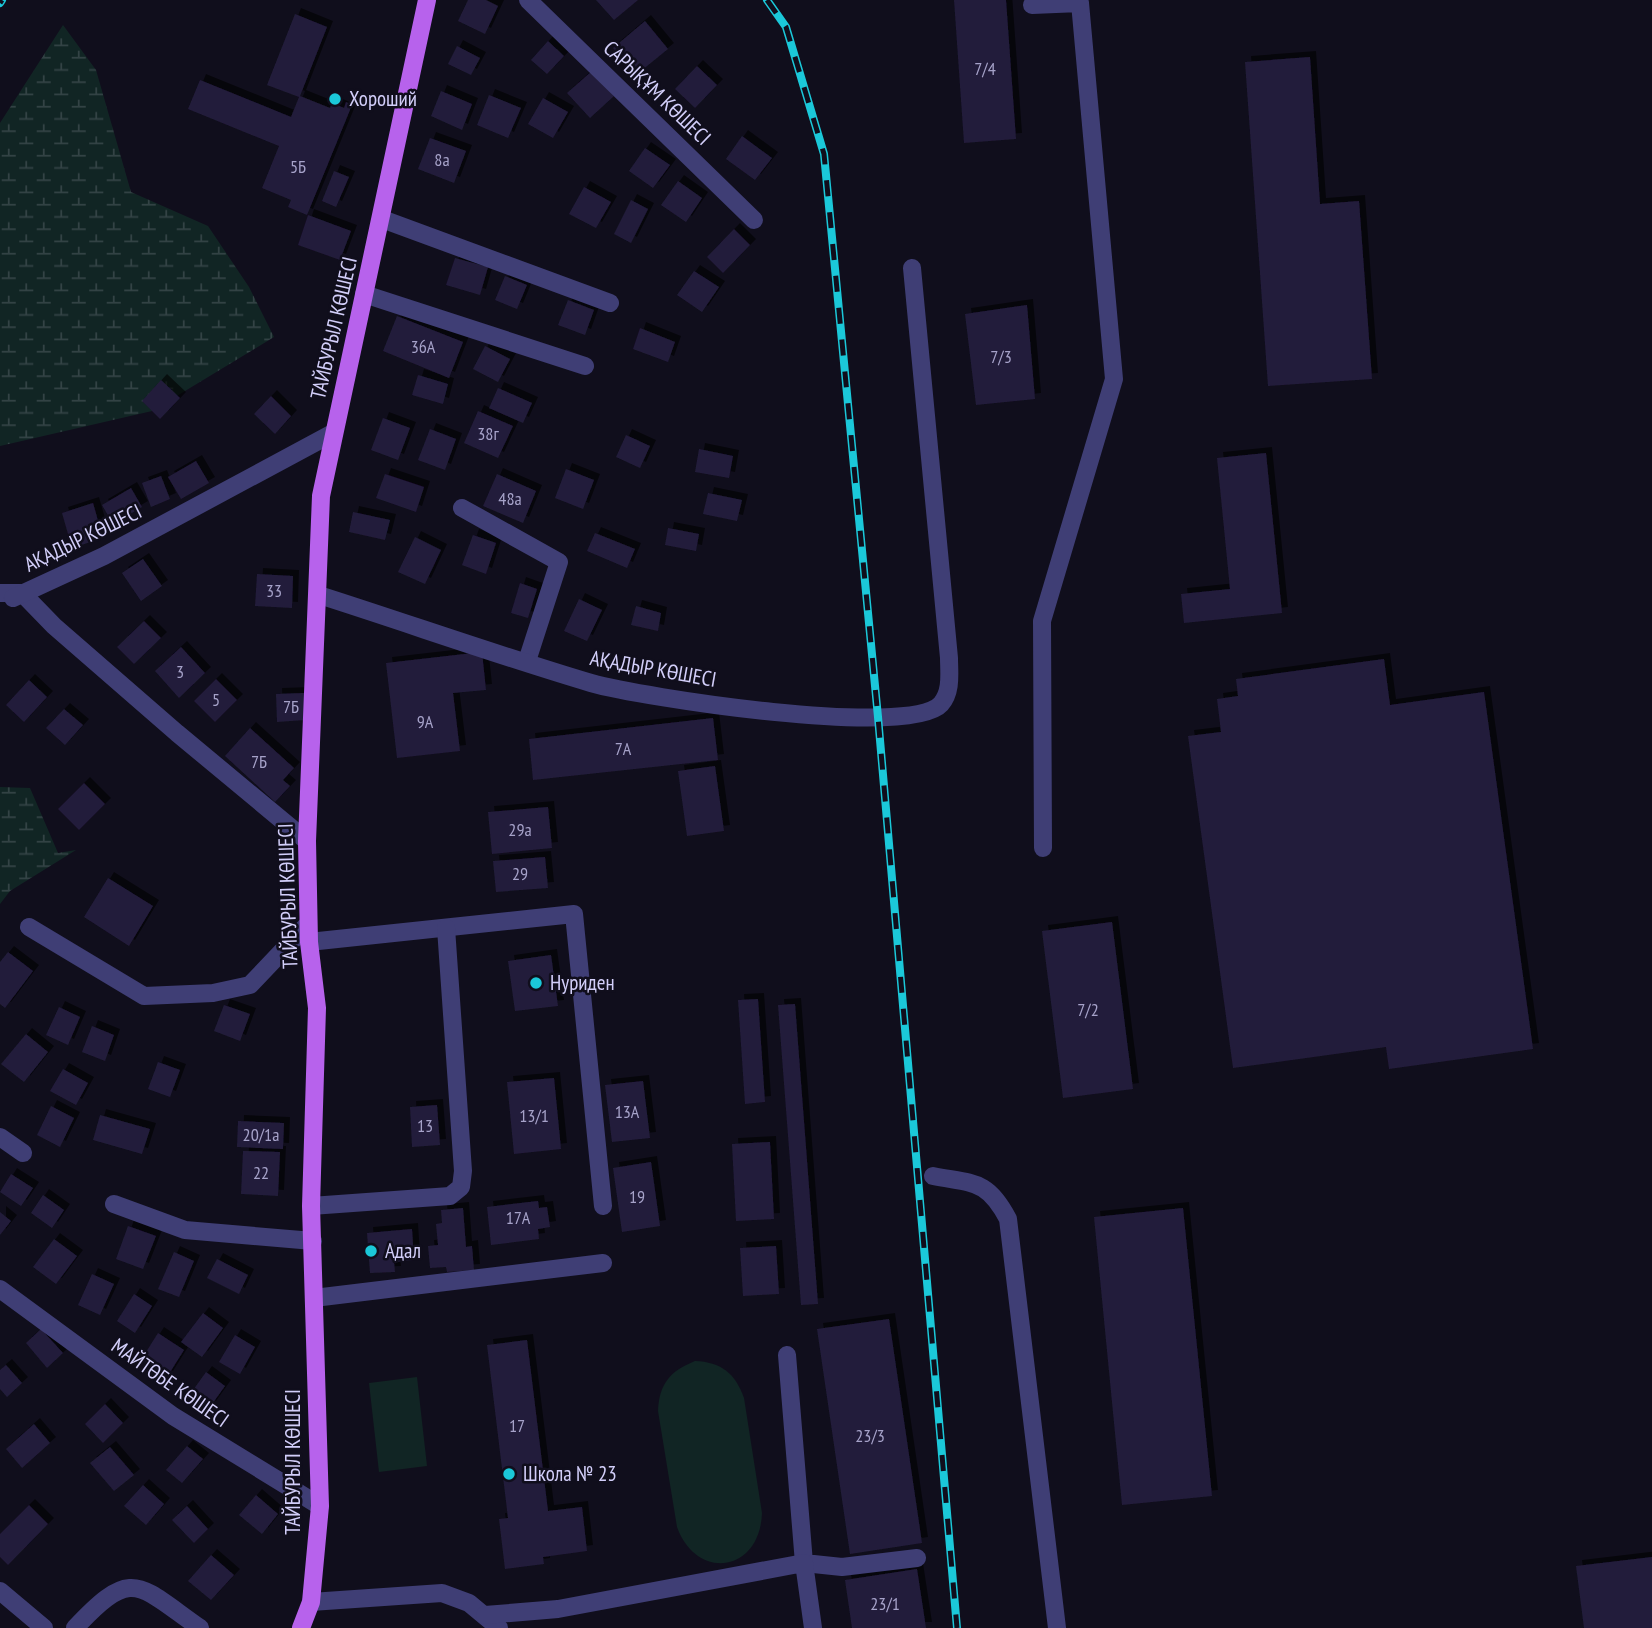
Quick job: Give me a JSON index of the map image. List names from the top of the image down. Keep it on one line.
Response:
{"streets":{"main road":["ТАЙБУРЫЛ КӨШЕСІ"],"street":["САРЫҚҰМ КӨШЕСІ","АҚАДЫР КӨШЕСІ","МАЙТӨБЕ КӨШЕСІ"]},"crossings":[["ТАЙБУРЫЛ КӨШЕСІ","АҚАДЫР КӨШЕСІ"],["ТАЙБУРЫЛ КӨШЕСІ","МАЙТӨБЕ КӨШЕСІ"]],"places":["Хороший","Нуриден","Адал","Школа № 23"],"house_numbers":["7/4","8а","5Б","36А","7/3","38г","48а","33","3","5","7Б","9А","7А","7Б","29а","29","7/2","13А","13/1","13","20/1а","22","19","17А","17","23/3","23/1"]}
